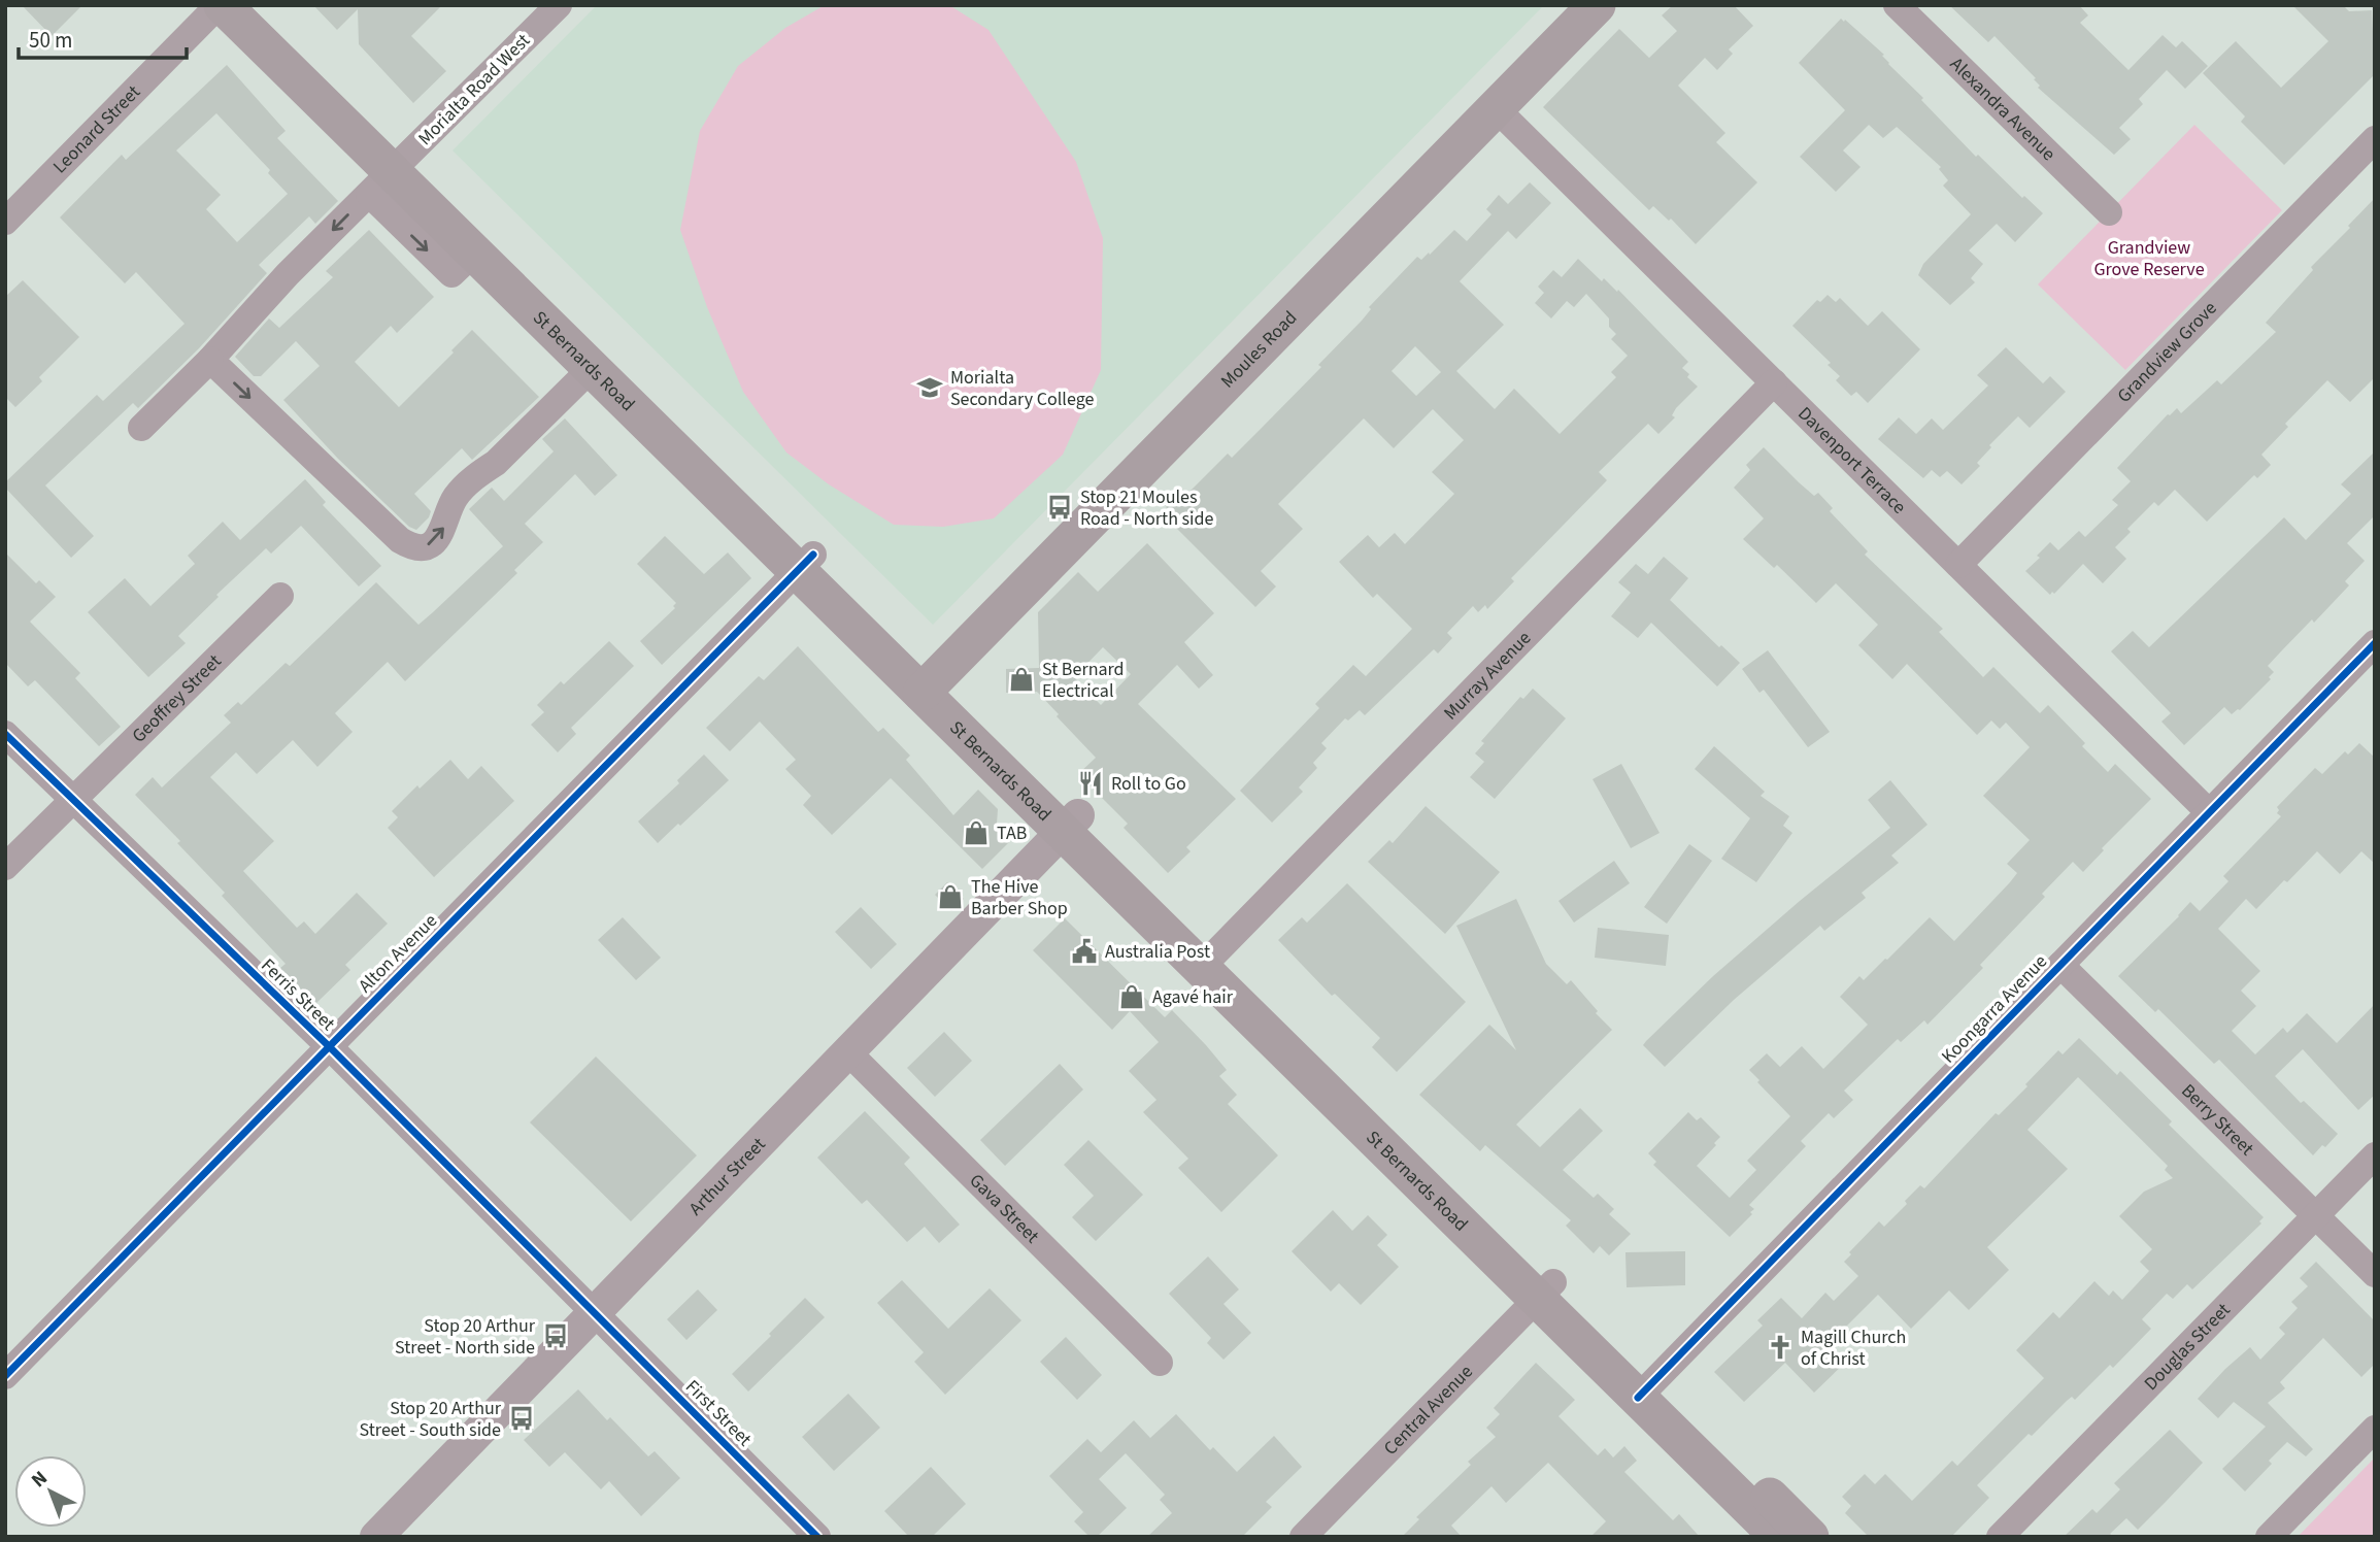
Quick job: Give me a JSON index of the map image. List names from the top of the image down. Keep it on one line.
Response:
{"streets":{"main road":["Moules Road","St Bernards Road"],"street":["Morialta Road West","Alexandra Avenue","Leonard Street","Grandview Grove","Davenport Terrace","Murray Avenue","Geoffrey Street","Alton Avenue","Ferris Street","Koongarra Avenue","Berry Street","Arthur Street","Gava Street","Douglas Street","Central Avenue","First Street"]},"crossings":[["Morialta Road West","St Bernards Road"],["Leonard Street","St Bernards Road"],["Moules Road","St Bernards Road"],["Moules Road","Davenport Terrace"],["Grandview Grove","Davenport Terrace"],["St Bernards Road","Murray Avenue"],["St Bernards Road","Alton Avenue"],["St Bernards Road","Koongarra Avenue"],["St Bernards Road","Arthur Street"],["St Bernards Road","Central Avenue"],["Davenport Terrace","Murray Avenue"],["Davenport Terrace","Koongarra Avenue"],["Geoffrey Street","Ferris Street"],["Alton Avenue","Ferris Street"],["Ferris Street","Arthur Street"],["Ferris Street","First Street"],["Koongarra Avenue","Berry Street"],["Berry Street","Douglas Street"],["Arthur Street","Gava Street"],["Arthur Street","First Street"]],"one_way":["Morialta Road West"],"parks":["Grandview Grove Reserve"],"places":{"school or university":["Morialta Secondary College"],"bus stop":["Stop 21 Moules Road - North side","Stop 20 Arthur Street - North side","Stop 20 Arthur Street - South side"],"shop":["St Bernard Electrical","TAB","The Hive Barber Shop","Agavé hair"],"restaurant":["Roll to Go"],"public building":["Australia Post"],"church":["Magill Church of Christ"]},"scale_bar":"50 m","north":"top left"}
